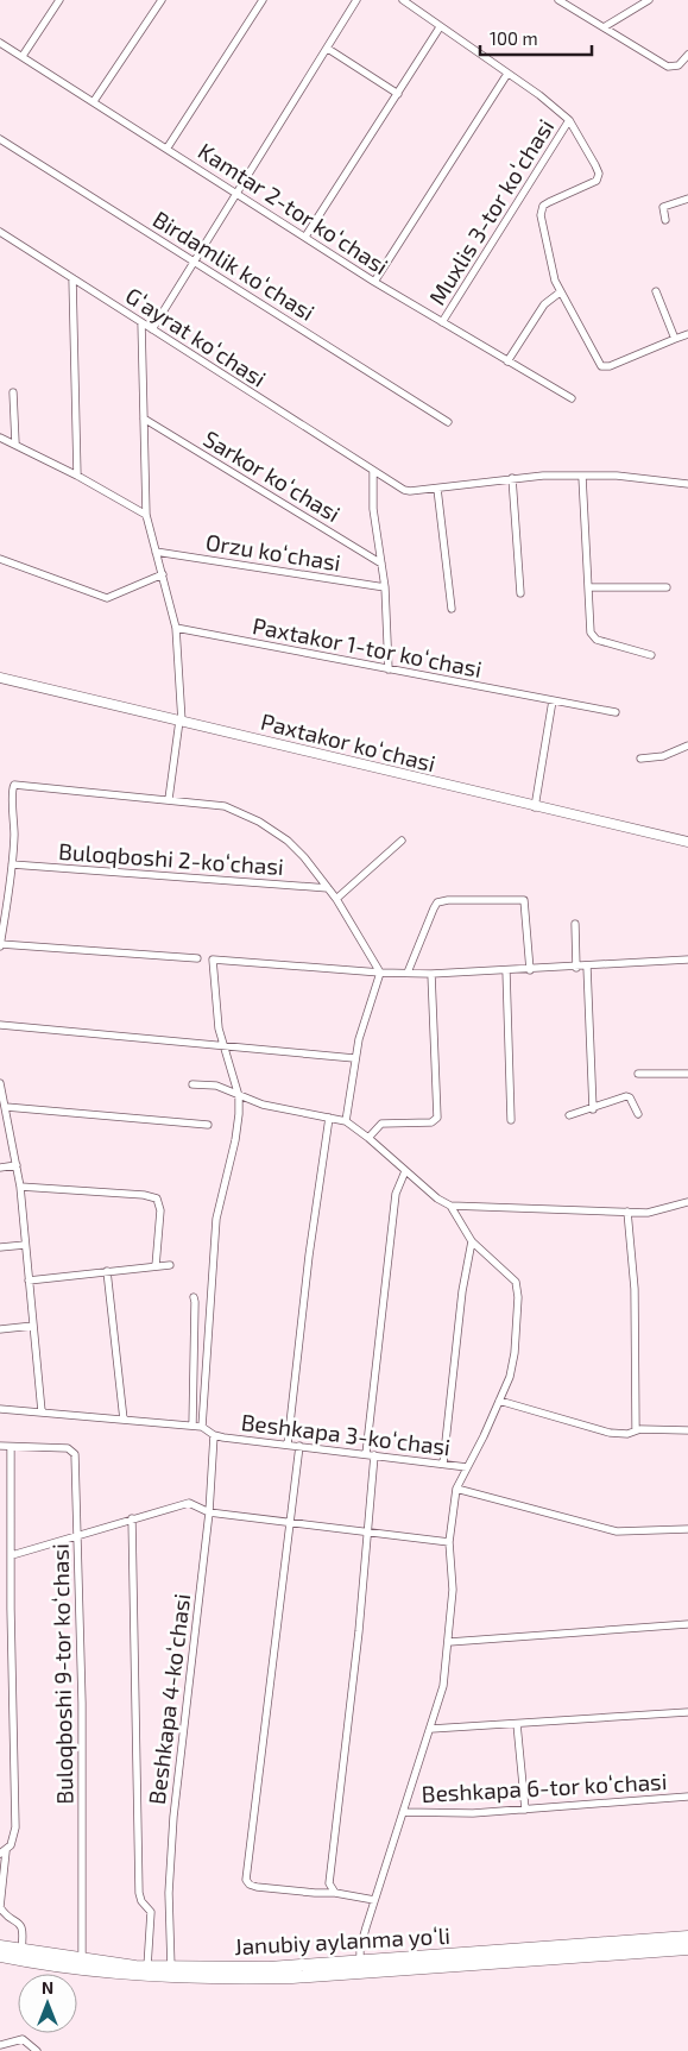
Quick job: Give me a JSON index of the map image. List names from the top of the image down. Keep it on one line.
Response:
{"streets":{"highway":["Janubiy aylanma yoʻli"],"main road":["Paxtakor koʻchasi"],"street":["Kamtar 2-tor koʻchasi","Muxlis 3-tor koʻchasi","Birdamlik koʻchasi","Gʻayrat koʻchasi","Sarkor koʻchasi","Orzu koʻchasi","Paxtakor 1-tor koʻchasi","Buloqboshi 2-koʻchasi","Beshkapa 3-koʻchasi","Buloqboshi 9-tor koʻchasi","Beshkapa 4-koʻchasi","Beshkapa 6-tor koʻchasi"]},"crossings":[["Kamtar 2-tor koʻchasi","Muxlis 3-tor koʻchasi"],["Beshkapa 3-koʻchasi","Beshkapa 4-koʻchasi"],["Buloqboshi 9-tor koʻchasi","Janubiy aylanma yoʻli"],["Beshkapa 4-koʻchasi","Janubiy aylanma yoʻli"]],"scale_bar":"100 m","north":"top"}
